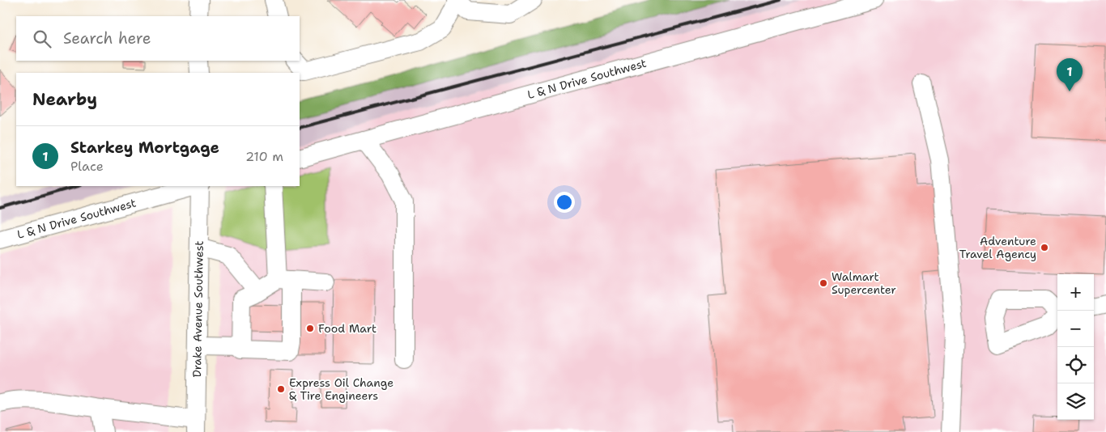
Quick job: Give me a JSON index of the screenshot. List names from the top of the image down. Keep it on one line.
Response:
{"streets":{"street":["L & N Drive Southwest","Drake Avenue Southwest"]},"places":["Adventure Travel Agency","Walmart Supercenter","Food Mart","Express Oil Change & Tire Engineers"],"page":{"search":"Search here","pins":"1","heading":"Nearby","list":[{"mark":"1","name":"Starkey Mortgage","note":"Place","value":"210 m"}],"map_buttons":["+","−"]}}
